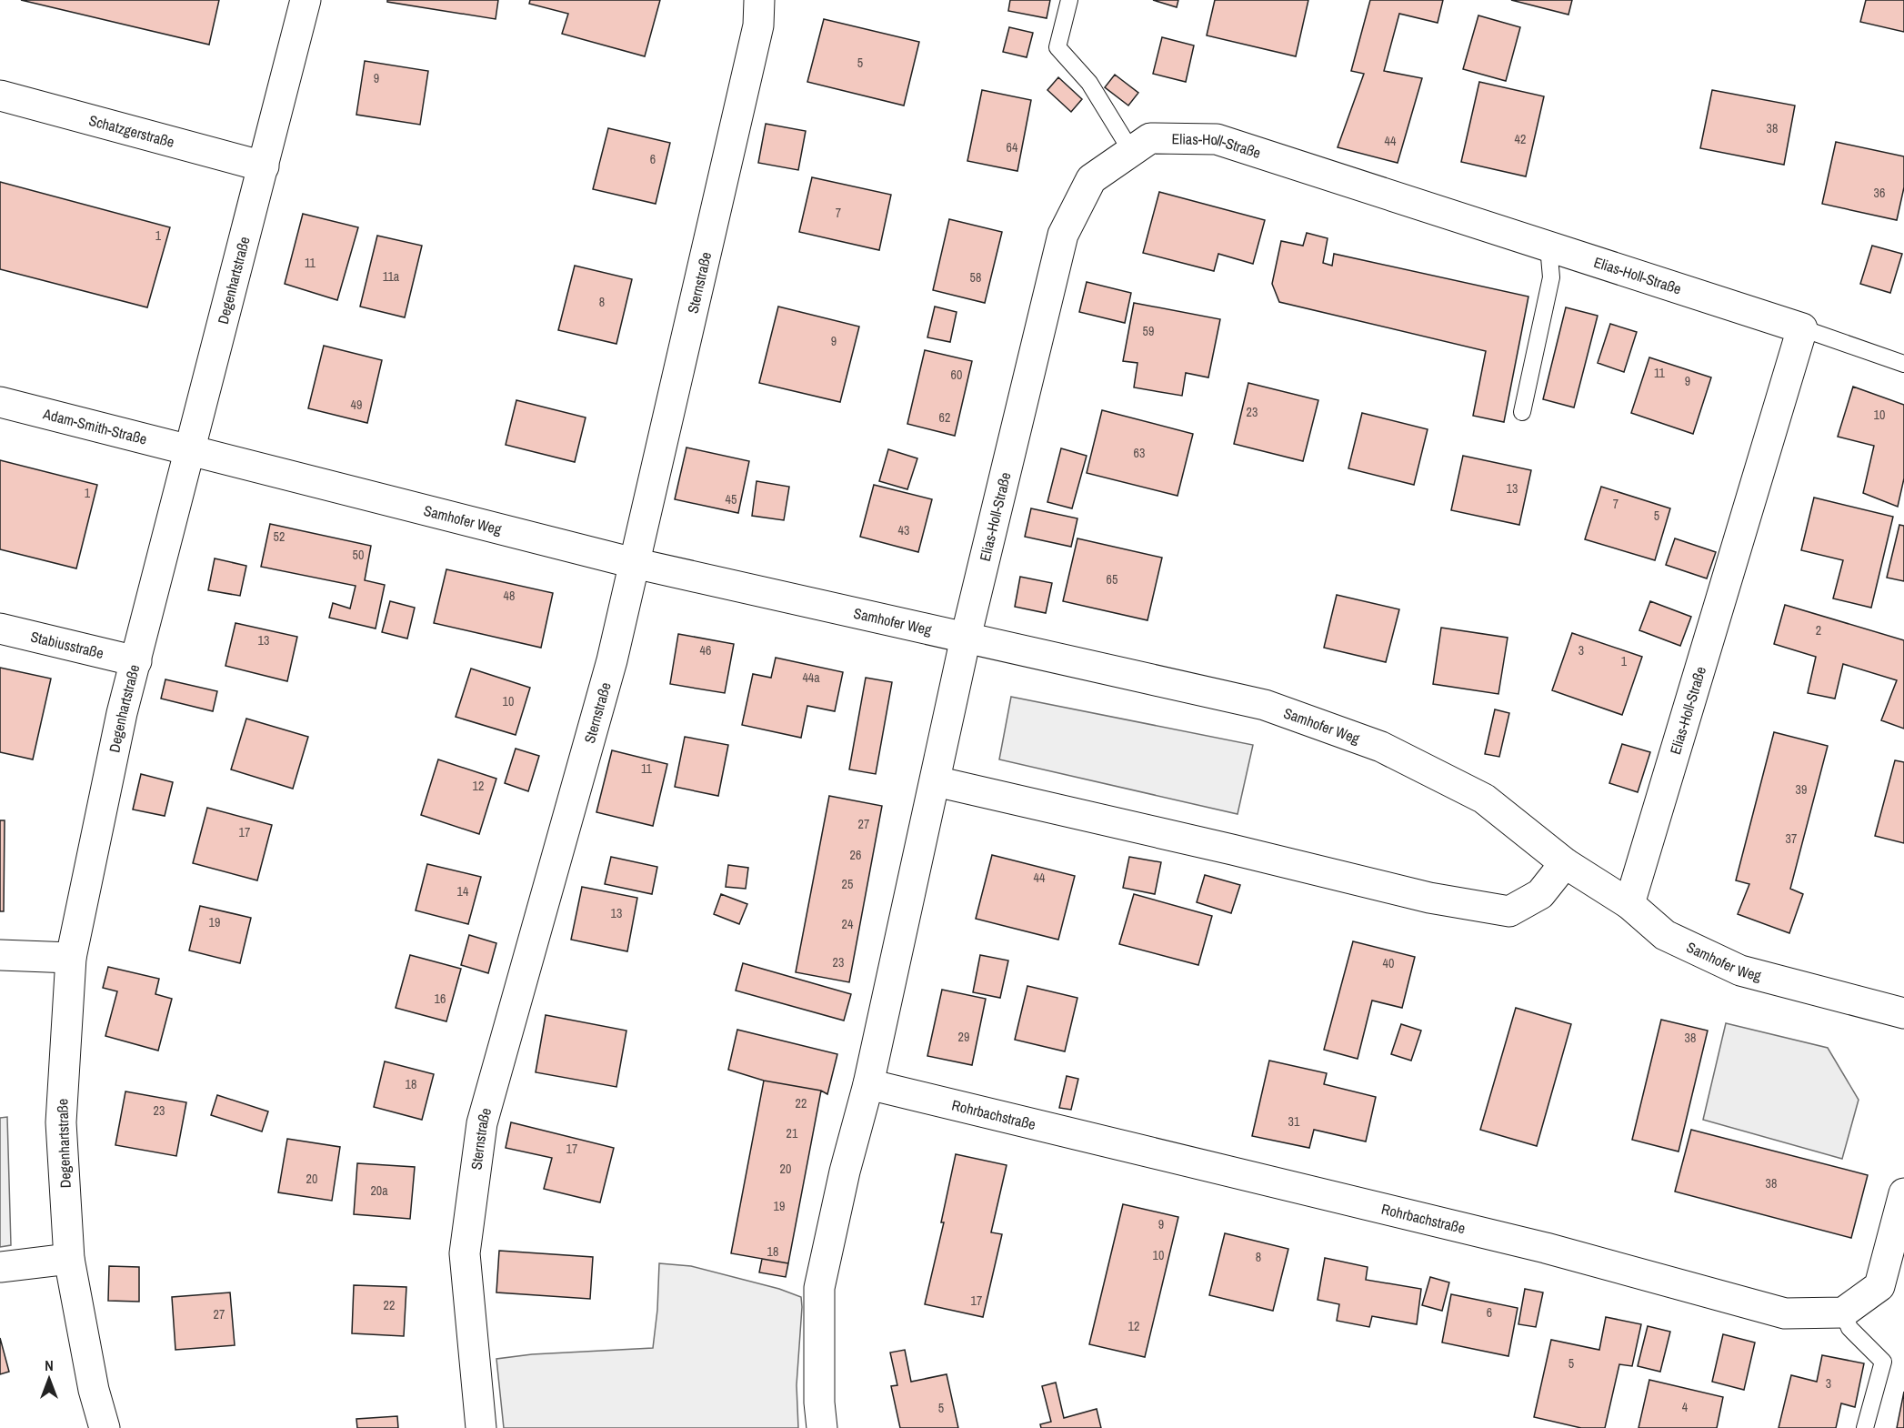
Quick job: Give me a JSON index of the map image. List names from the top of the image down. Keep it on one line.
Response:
{"streets":{"street":["Schatzgerstraße","Elias-Holl-Straße","Degenhartstraße","Sternstraße","Adam-Smith-Straße","Samhofer Weg","Stabiusstraße","Rohrbachstraße"]},"crossings":[["Schatzgerstraße","Degenhartstraße"],["Elias-Holl-Straße","Samhofer Weg"],["Degenhartstraße","Adam-Smith-Straße"],["Degenhartstraße","Samhofer Weg"],["Degenhartstraße","Stabiusstraße"],["Sternstraße","Samhofer Weg"],["Adam-Smith-Straße","Samhofer Weg"]],"house_numbers":["5","9","38","42","44","64","6","36","7","1","11","11a","58","8","59","9","11","60","9","49","23","10","62","63","13","1","45","7","5","43","52","50","65","48","2","13","46","3","1","44a","10","11","12","39","27","17","37","26","44","25","14","13","19","24","23","40","16","29","38","18","22","23","31","21","17","20","20","38","20a","19","9","18","10","8","17","22","6","27","12","5","3","4","5"],"north":"top"}
